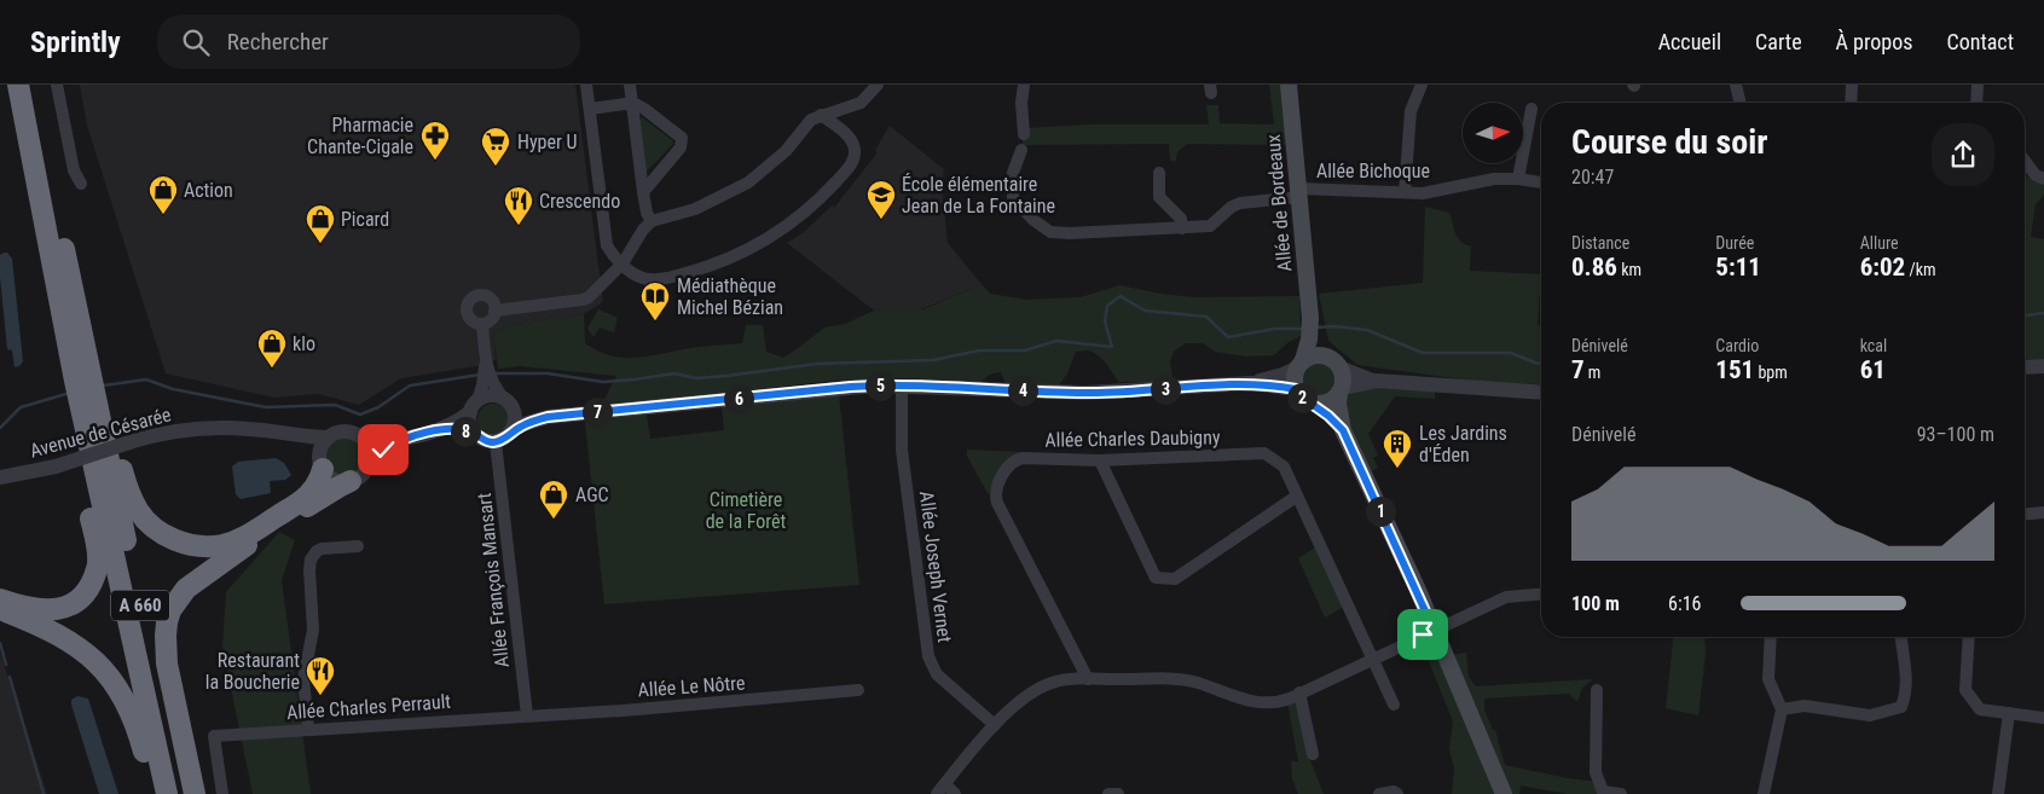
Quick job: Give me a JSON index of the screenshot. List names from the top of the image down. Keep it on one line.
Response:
{"streets":{"highway":["A 660"],"main road":["Allée de Bordeaux"],"street":["Allée Bichoque","Avenue de Césarée","Allée Charles Daubigny","Allée Joseph Vernet","Allée François Mansart","Allée Le Nôtre","Allée Charles Perrault"]},"crossings":[["Allée Bichoque","Allée de Bordeaux"],["Allée François Mansart","Allée Le Nôtre"],["Allée François Mansart","Allée Charles Perrault"],["Allée Le Nôtre","Allée Charles Perrault"]],"parks":["Cimetière de la Forêt"],"places":{"pharmacy":["Pharmacie Chante-Cigale"],"supermarket":["Hyper U"],"shop":["Action","Picard","klo","AGC"],"school or university":["École élémentaire Jean de La Fontaine"],"restaurant":["Crescendo","Restaurant la Boucherie"],"library":["Médiathèque Michel Bézian"],"building":["Les Jardins d'Éden"]},"north":"right","page":{"header":"Sprintly","search":"Rechercher","nav":["Accueil","Carte","À propos","Contact"],"heading":["Course du soir","20:47"],"stats":[["Distance","0.86 km"],["Durée","5:11"],["Allure","6:02 /km"],["Dénivelé","7 m"],["Cardio","151 bpm"],["kcal","61"]],"pins":["5","3","4","2","6","7","8","1"],"chart":["Dénivelé","93–100 m"],"list":[{"name":"100 m","note":"6:16"}]}}
